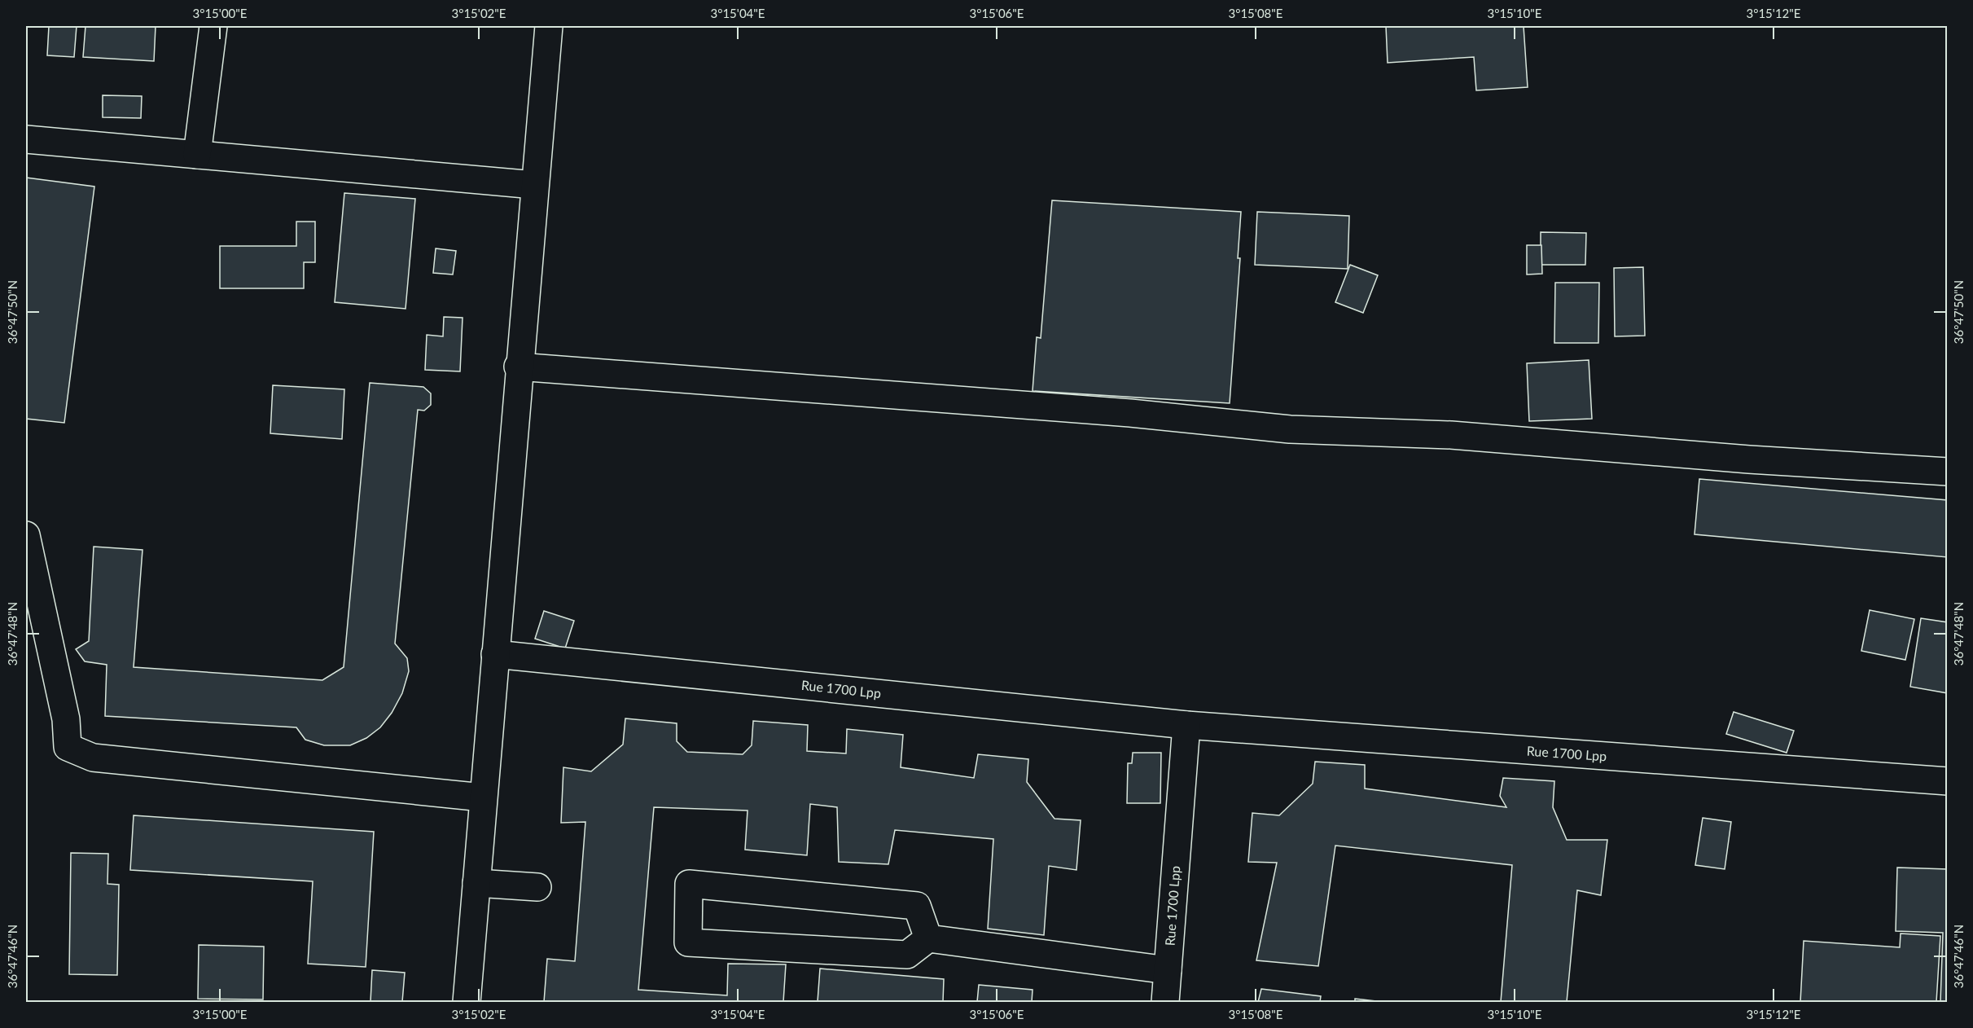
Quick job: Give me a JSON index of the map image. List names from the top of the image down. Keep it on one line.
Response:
{"streets":{"street":["Rue 1700 Lpp"]},"coordinates":["3°15'00\"E","3°15'02\"E","3°15'04\"E","3°15'06\"E","3°15'08\"E","3°15'10\"E","3°15'12\"E","36°47'50\"N","36°47'48\"N","36°47'46\"N"]}
